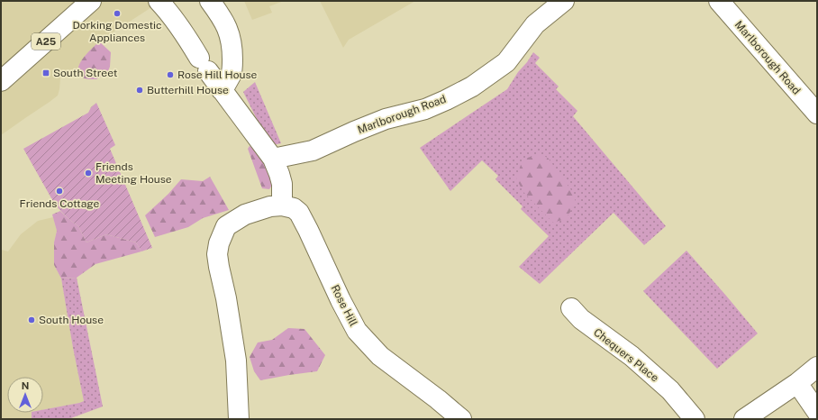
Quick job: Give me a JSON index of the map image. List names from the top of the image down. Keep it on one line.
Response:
{"streets":{"street":["A25","Marlborough Road","Rose Hill","Chequers Place"]},"places":{"other":["Dorking Domestic Appliances","Rose Hill House","Butterhill House","Friends Meeting House","Friends Cottage","South House"],"transit":["South Street"]},"north":"top"}
